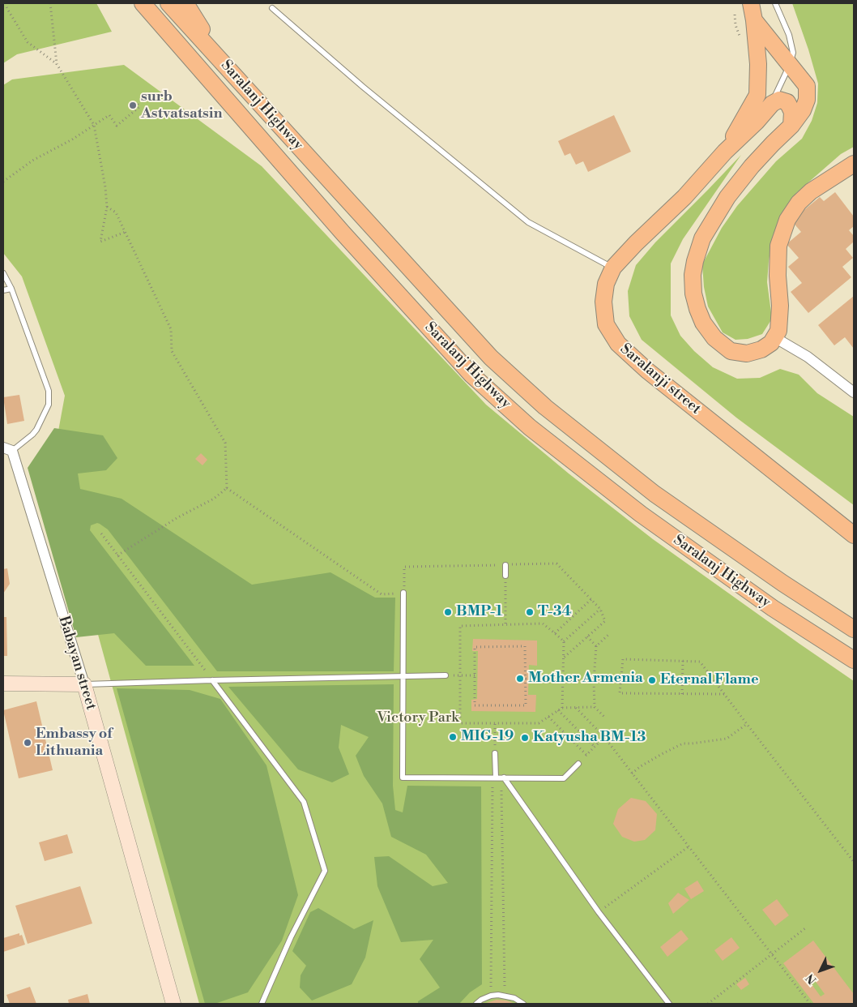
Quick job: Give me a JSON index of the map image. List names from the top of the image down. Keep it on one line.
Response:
{"streets":{"main road":["Saralanj Highway","Saralanji street"],"street":["Babayan street"]},"parks":["Victory Park"],"places":["surb Astvatsatsin","BMP-1","T-34","Mother Armenia","Eternal Flame","MIG-19","Katyusha BM-13","Embassy of Lithuania"],"north":"bottom left"}
